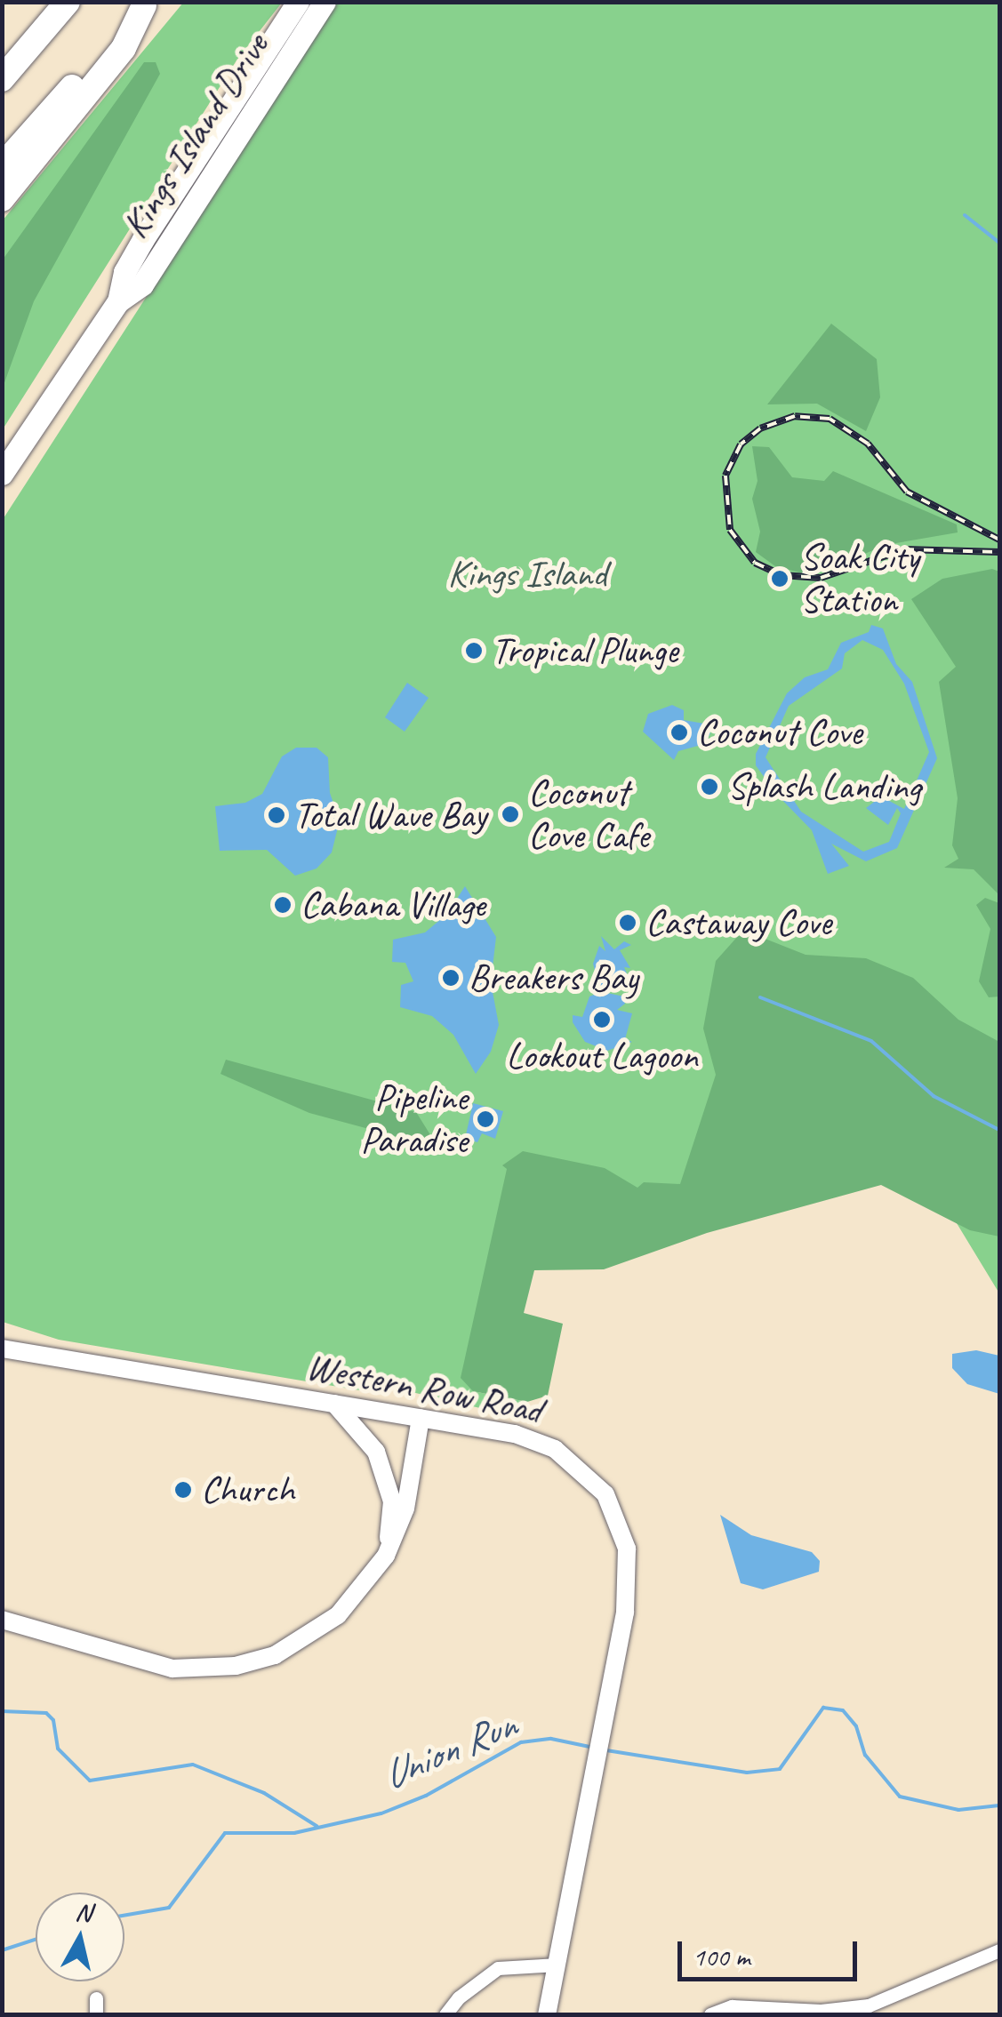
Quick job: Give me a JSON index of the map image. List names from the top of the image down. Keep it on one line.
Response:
{"streets":{"main road":["Kings Island Drive"],"street":["Western Row Road"]},"water":["Union Run"],"parks":["Kings Island"],"places":["Soak City Station","Tropical Plunge","Coconut Cove","Splash Landing","Coconut Cove Cafe","Total Wave Bay","Cabana Village","Castaway Cove","Breakers Bay","Lookout Lagoon","Pipeline Paradise","Church"],"scale_bar":"100 m","north":"top"}
